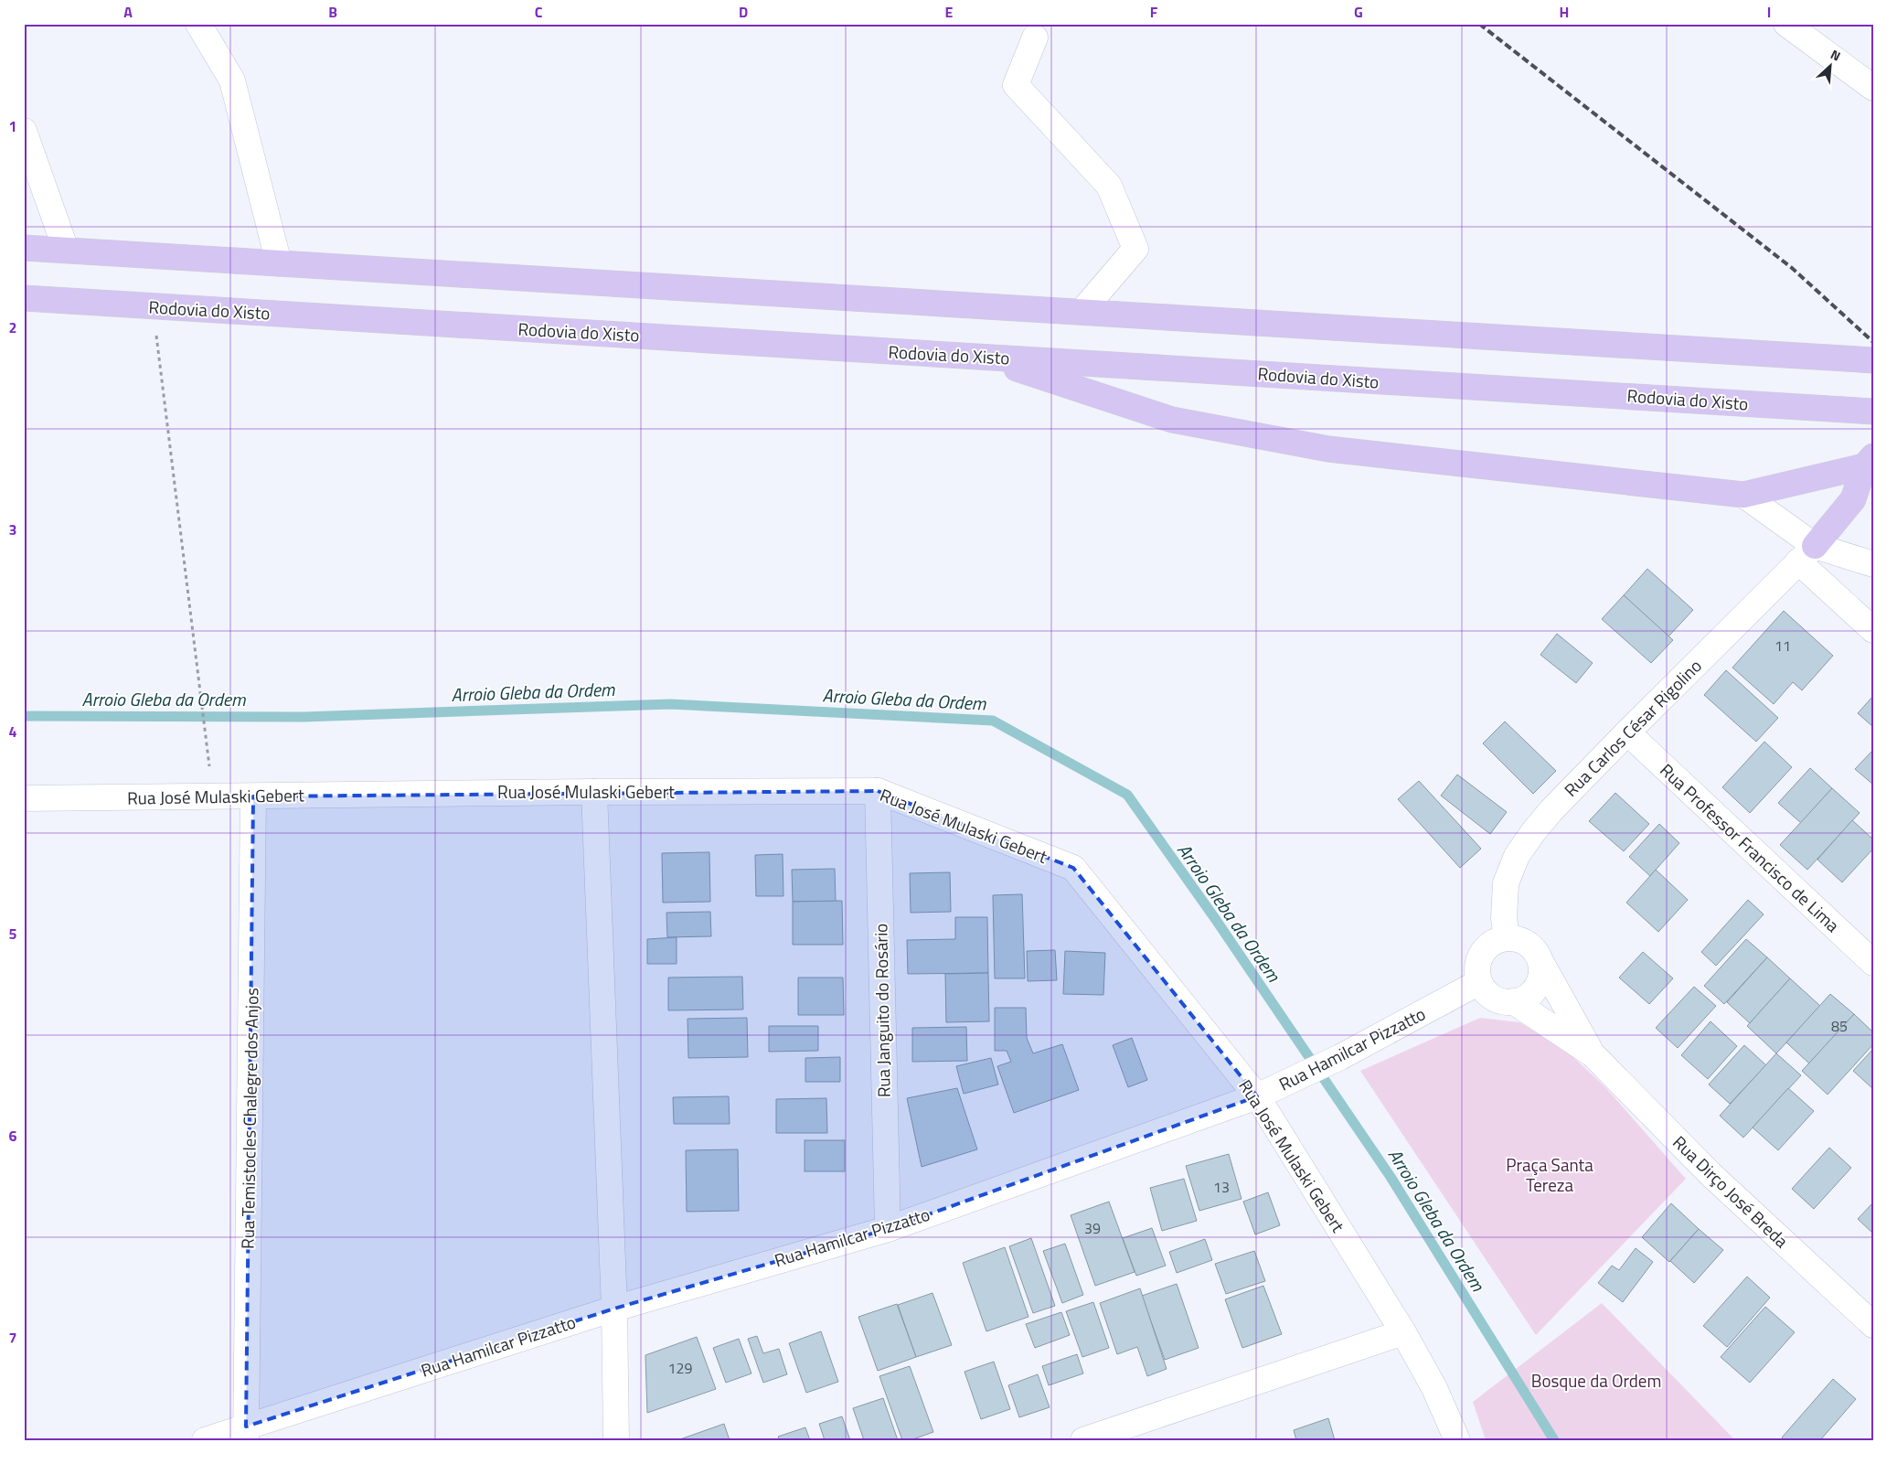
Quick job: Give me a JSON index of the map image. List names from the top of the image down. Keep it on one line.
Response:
{"streets":{"highway":["Rodovia do Xisto"],"street":["Rua Carlos César Rigolino","Rua José Mulaski Gebert","Rua Professor Francisco de Lima","Rua Janguito do Rosário","Rua Hamilcar Pizzatto","Rua Temistocles Chalegre dos Anjos","Rua Dirço José Breda"]},"crossings":[["Rua Carlos César Rigolino","Rua Professor Francisco de Lima"],["Rua Carlos César Rigolino","Rua Hamilcar Pizzatto"],["Rua Carlos César Rigolino","Rua Dirço José Breda"],["Rua José Mulaski Gebert","Rua Janguito do Rosário"],["Rua José Mulaski Gebert","Rua Hamilcar Pizzatto"],["Rua José Mulaski Gebert","Rua Temistocles Chalegre dos Anjos"],["Rua Janguito do Rosário","Rua Hamilcar Pizzatto"],["Rua Hamilcar Pizzatto","Rua Temistocles Chalegre dos Anjos"],["Rua Hamilcar Pizzatto","Rua Dirço José Breda"]],"water":["Arroio Gleba da Ordem"],"parks":["Praça Santa Tereza","Bosque da Ordem"],"house_numbers":["11","85","13","39","129"],"north":"top right","grid":{"columns":["A","B","C","D","E","F","G","H","I"],"rows":["1","2","3","4","5","6","7"]}}
